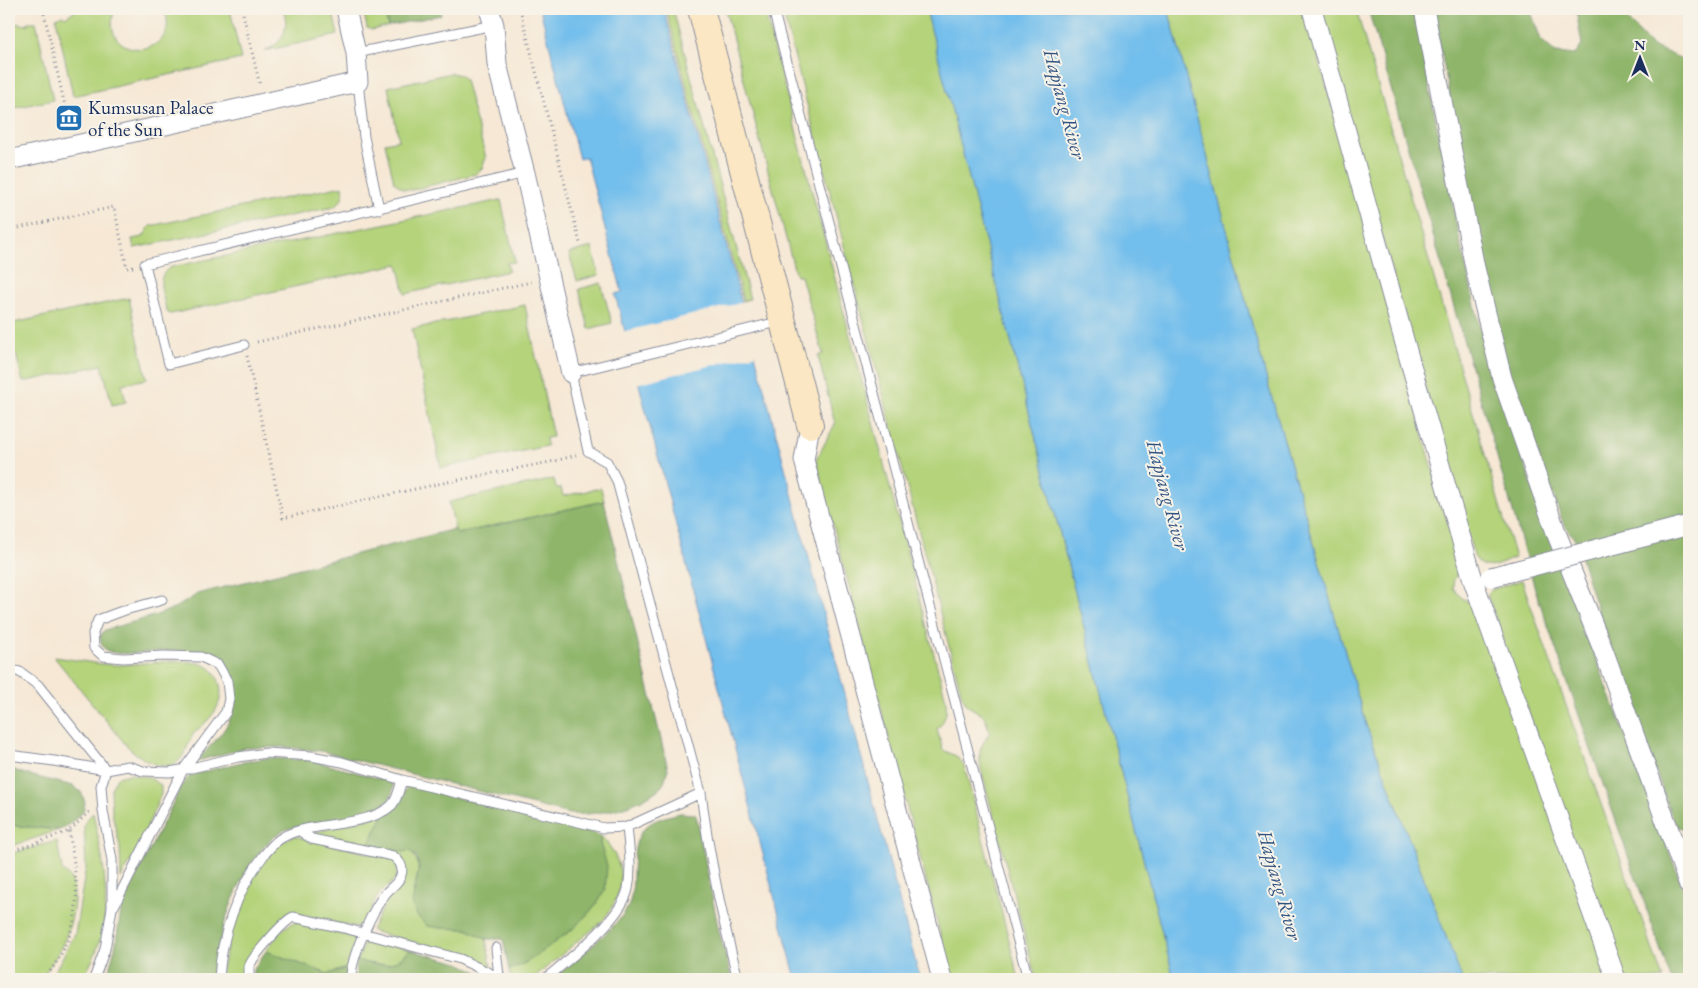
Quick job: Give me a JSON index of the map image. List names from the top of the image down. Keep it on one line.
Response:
{"water":["Hapjang River"],"places":{"museum":["Kumsusan Palace of the Sun"]},"north":"top"}
